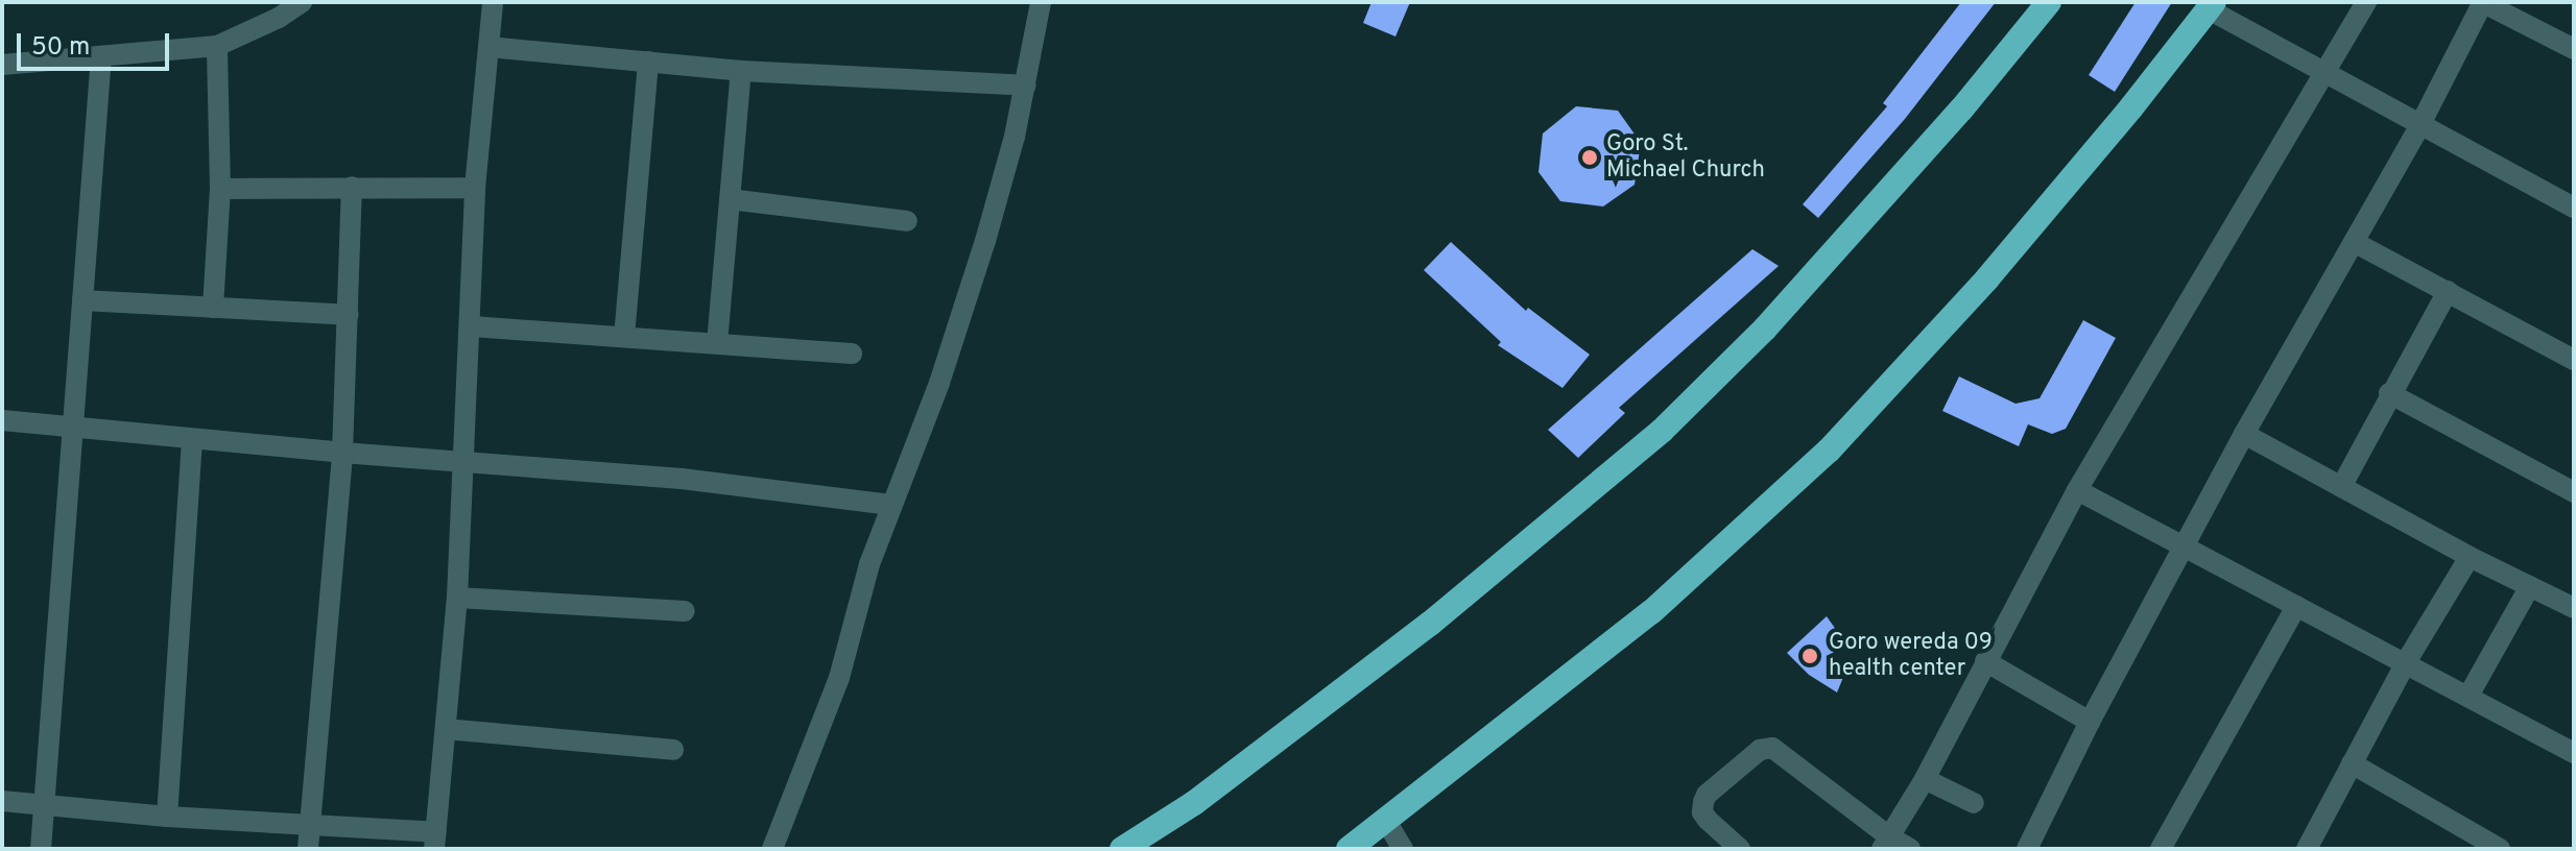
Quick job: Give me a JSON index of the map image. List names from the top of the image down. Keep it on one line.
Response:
{"places":["Goro St. Michael Church","Goro wereda 09 health center"],"scale_bar":"50 m"}
